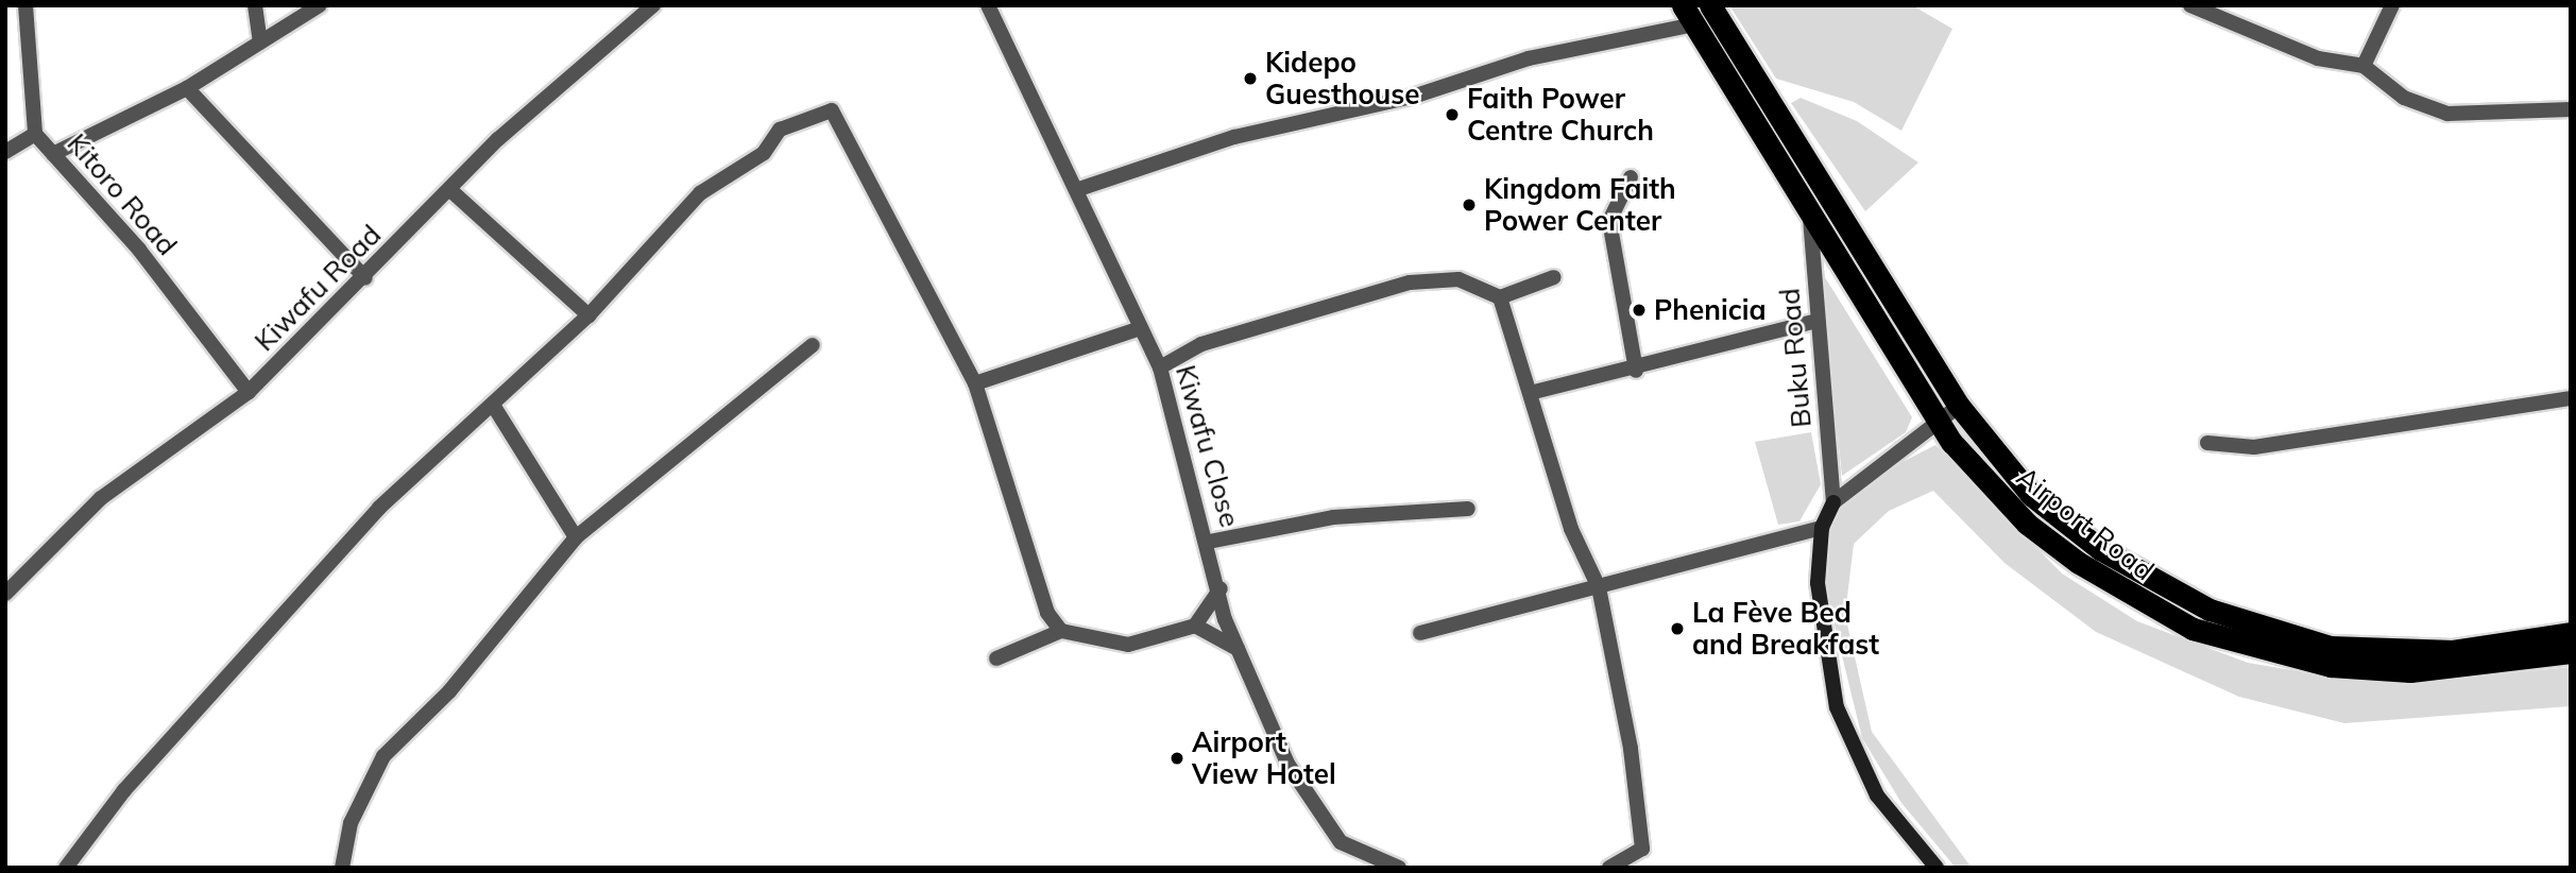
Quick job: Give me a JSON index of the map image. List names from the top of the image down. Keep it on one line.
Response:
{"streets":{"highway":["Airport Road"],"street":["Kitoro Road","Kiwafu Road","Buku Road","Kiwafu Close"]},"crossings":[["Kitoro Road","Kiwafu Road"],["Buku Road","Airport Road"]],"places":["Kidepo Guesthouse","Faith Power Centre Church","Kingdom Faith Power Center","Phenicia","La Fève Bed and Breakfast","Airport View Hotel"]}
